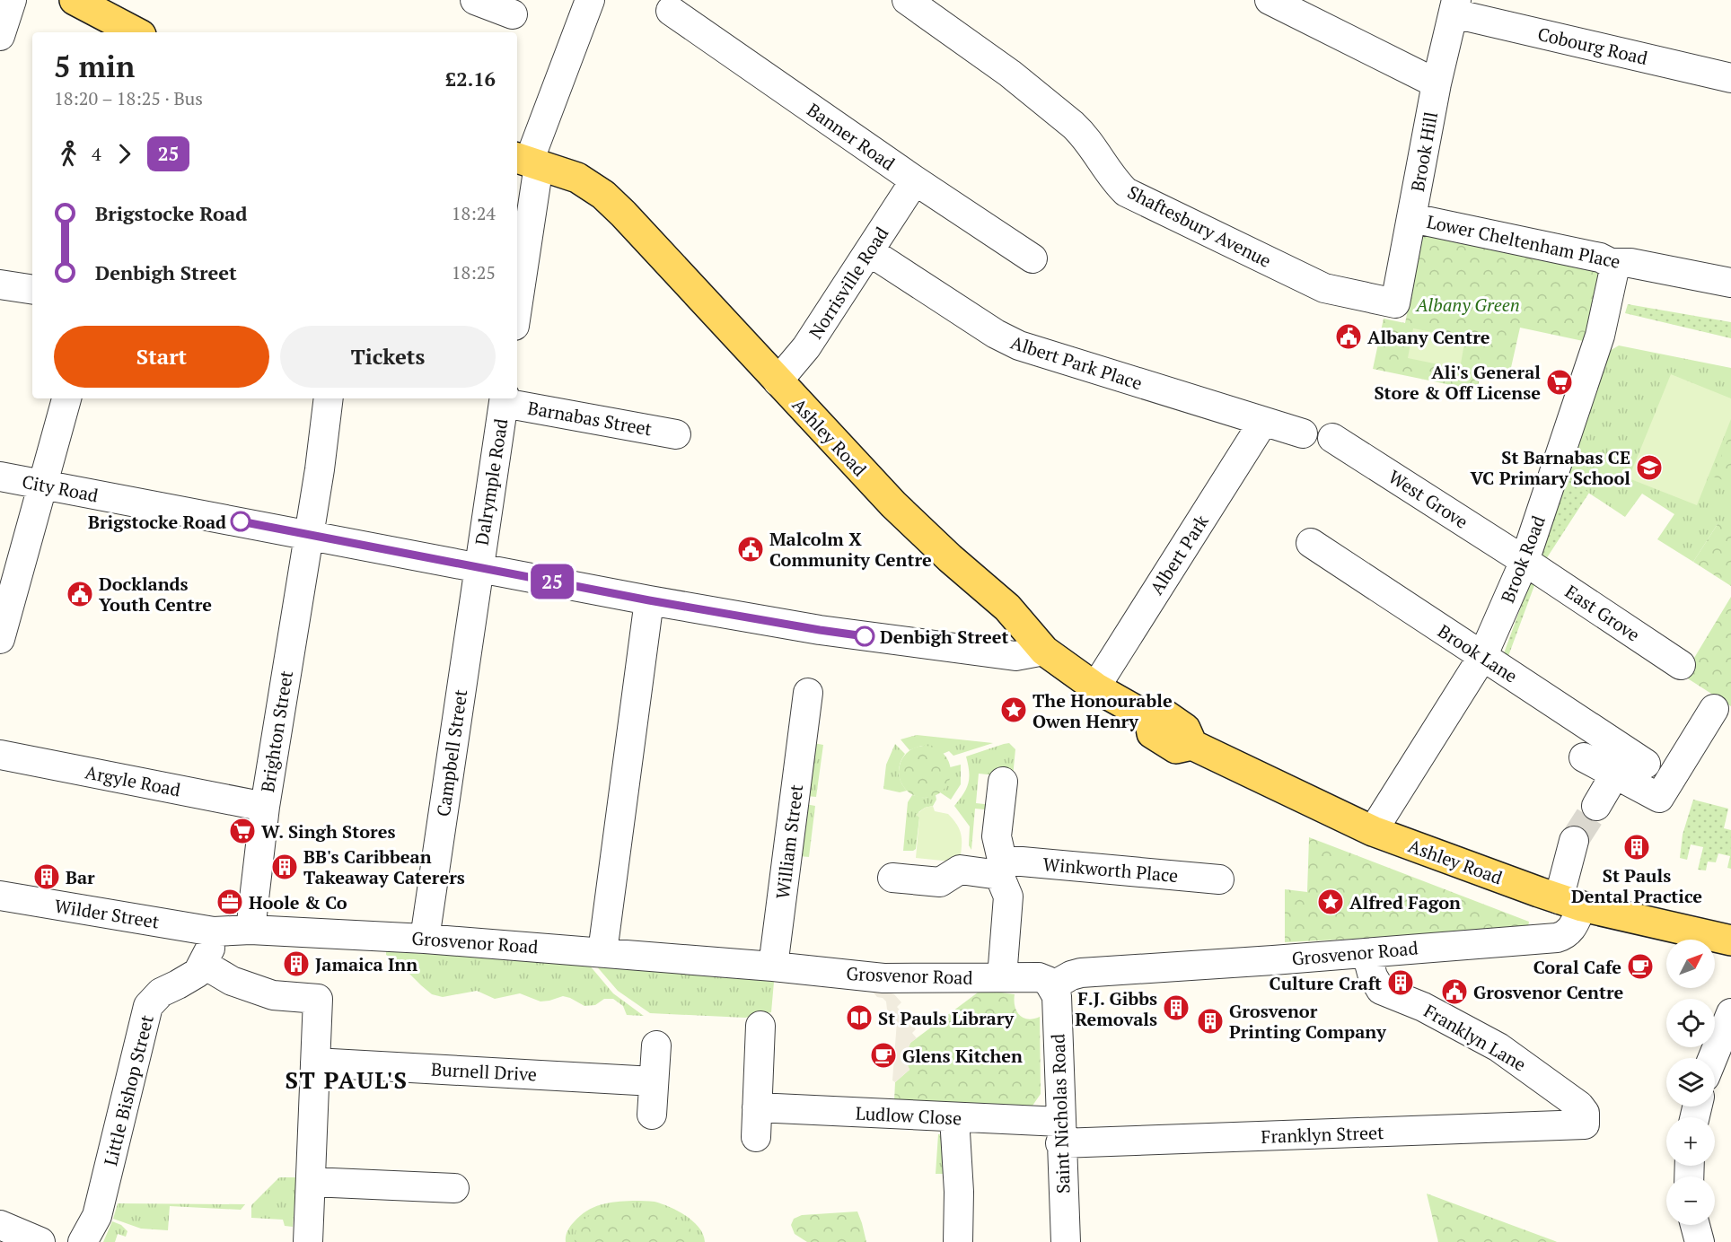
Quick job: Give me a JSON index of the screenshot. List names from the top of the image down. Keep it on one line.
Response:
{"streets":{"main road":["Ashley Road"],"street":["Cobourg Road","Banner Road","Brook Hill","Shaftesbury Avenue","Lower Cheltenham Place","Norrisville Road","Albert Park Place","Barnabas Street","Dalrymple Road","City Road","West Grove","Albert Park","Brook Road","East Grove","Brook Lane","Brighton Street","Campbell Street","Argyle Road","William Street","Winkworth Place","Wilder Street","Grosvenor Road","Franklyn Lane","Burnell Drive","Little Bishop Street","Saint Nicholas Road","Ludlow Close","Franklyn Street"]},"crossings":[["Cobourg Road","Brook Hill"],["Banner Road","Norrisville Road"],["Brook Hill","Shaftesbury Avenue"],["Brook Hill","Lower Cheltenham Place"],["Lower Cheltenham Place","Brook Road"],["Norrisville Road","Albert Park Place"],["Norrisville Road","Ashley Road"],["Albert Park Place","Albert Park"],["Barnabas Street","Dalrymple Road"],["Ashley Road","City Road"],["Ashley Road","Albert Park"],["Ashley Road","Brook Road"],["Ashley Road","Grosvenor Road"],["Dalrymple Road","City Road"],["Dalrymple Road","Campbell Street"],["City Road","Brighton Street"],["City Road","Campbell Street"],["West Grove","Brook Road"],["West Grove","East Grove"],["Brook Road","East Grove"],["Brook Road","Brook Lane"],["Brighton Street","Argyle Road"],["Brighton Street","Grosvenor Road"],["Campbell Street","Grosvenor Road"],["William Street","Grosvenor Road"],["Wilder Street","Grosvenor Road"],["Wilder Street","Little Bishop Street"],["Grosvenor Road","Franklyn Lane"],["Grosvenor Road","Little Bishop Street"],["Grosvenor Road","Saint Nicholas Road"],["Franklyn Lane","Franklyn Street"],["Saint Nicholas Road","Ludlow Close"],["Saint Nicholas Road","Franklyn Street"],["Ludlow Close","Franklyn Street"]],"districts":["ST PAUL'S"],"parks":["Albany Green"],"places":{"public building":["Albany Centre","Malcolm X Community Centre","Docklands Youth Centre","Grosvenor Centre"],"supermarket":["Ali's General Store & Off License","W. Singh Stores"],"school or university":["St Barnabas CE VC Primary School"],"other":["Brigstocke Road","Denbigh Street"],"place":["The Honourable Owen Henry","Alfred Fagon"],"building":["St Pauls Dental Practice","BB's Caribbean Takeaway Caterers","Bar","Jamaica Inn","Culture Craft","F.J. Gibbs Removals","Grosvenor Printing Company"],"office":["Hoole & Co"],"cafe":["Coral Cafe","Glens Kitchen"],"library":["St Pauls Library"]},"lines":["bus line 25"],"north":"top right","page":{"on_map":"25","heading":["5 min","18:20 – 18:25 · Bus","£2.16"],"legs":["4","25"],"list":[{"name":"Brigstocke Road","value":"18:24"},{"name":"Denbigh Street","value":"18:25"}],"buttons":["Start","Tickets"],"map_buttons":["+","−"]}}
